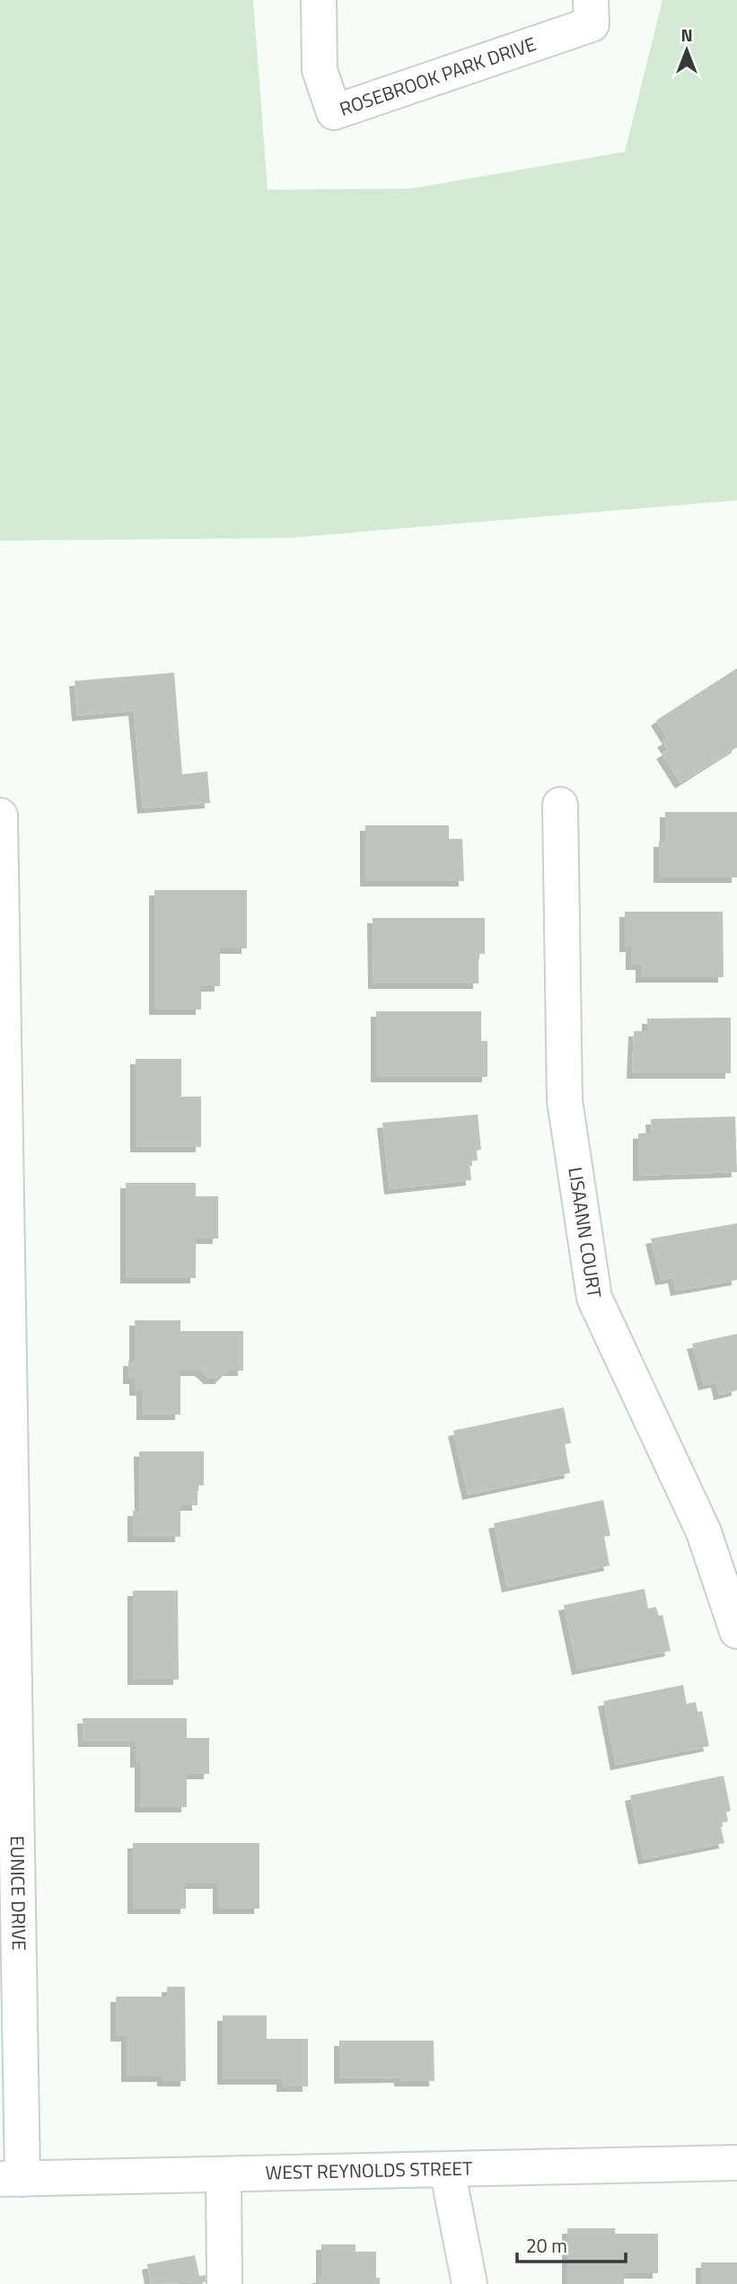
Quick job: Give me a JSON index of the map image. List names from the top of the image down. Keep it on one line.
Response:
{"streets":{"street":["ROSEBROOK PARK DRIVE","LISAANN COURT","EUNICE DRIVE","WEST REYNOLDS STREET"]},"crossings":[["EUNICE DRIVE","WEST REYNOLDS STREET"]],"scale_bar":"20 m","north":"top"}
